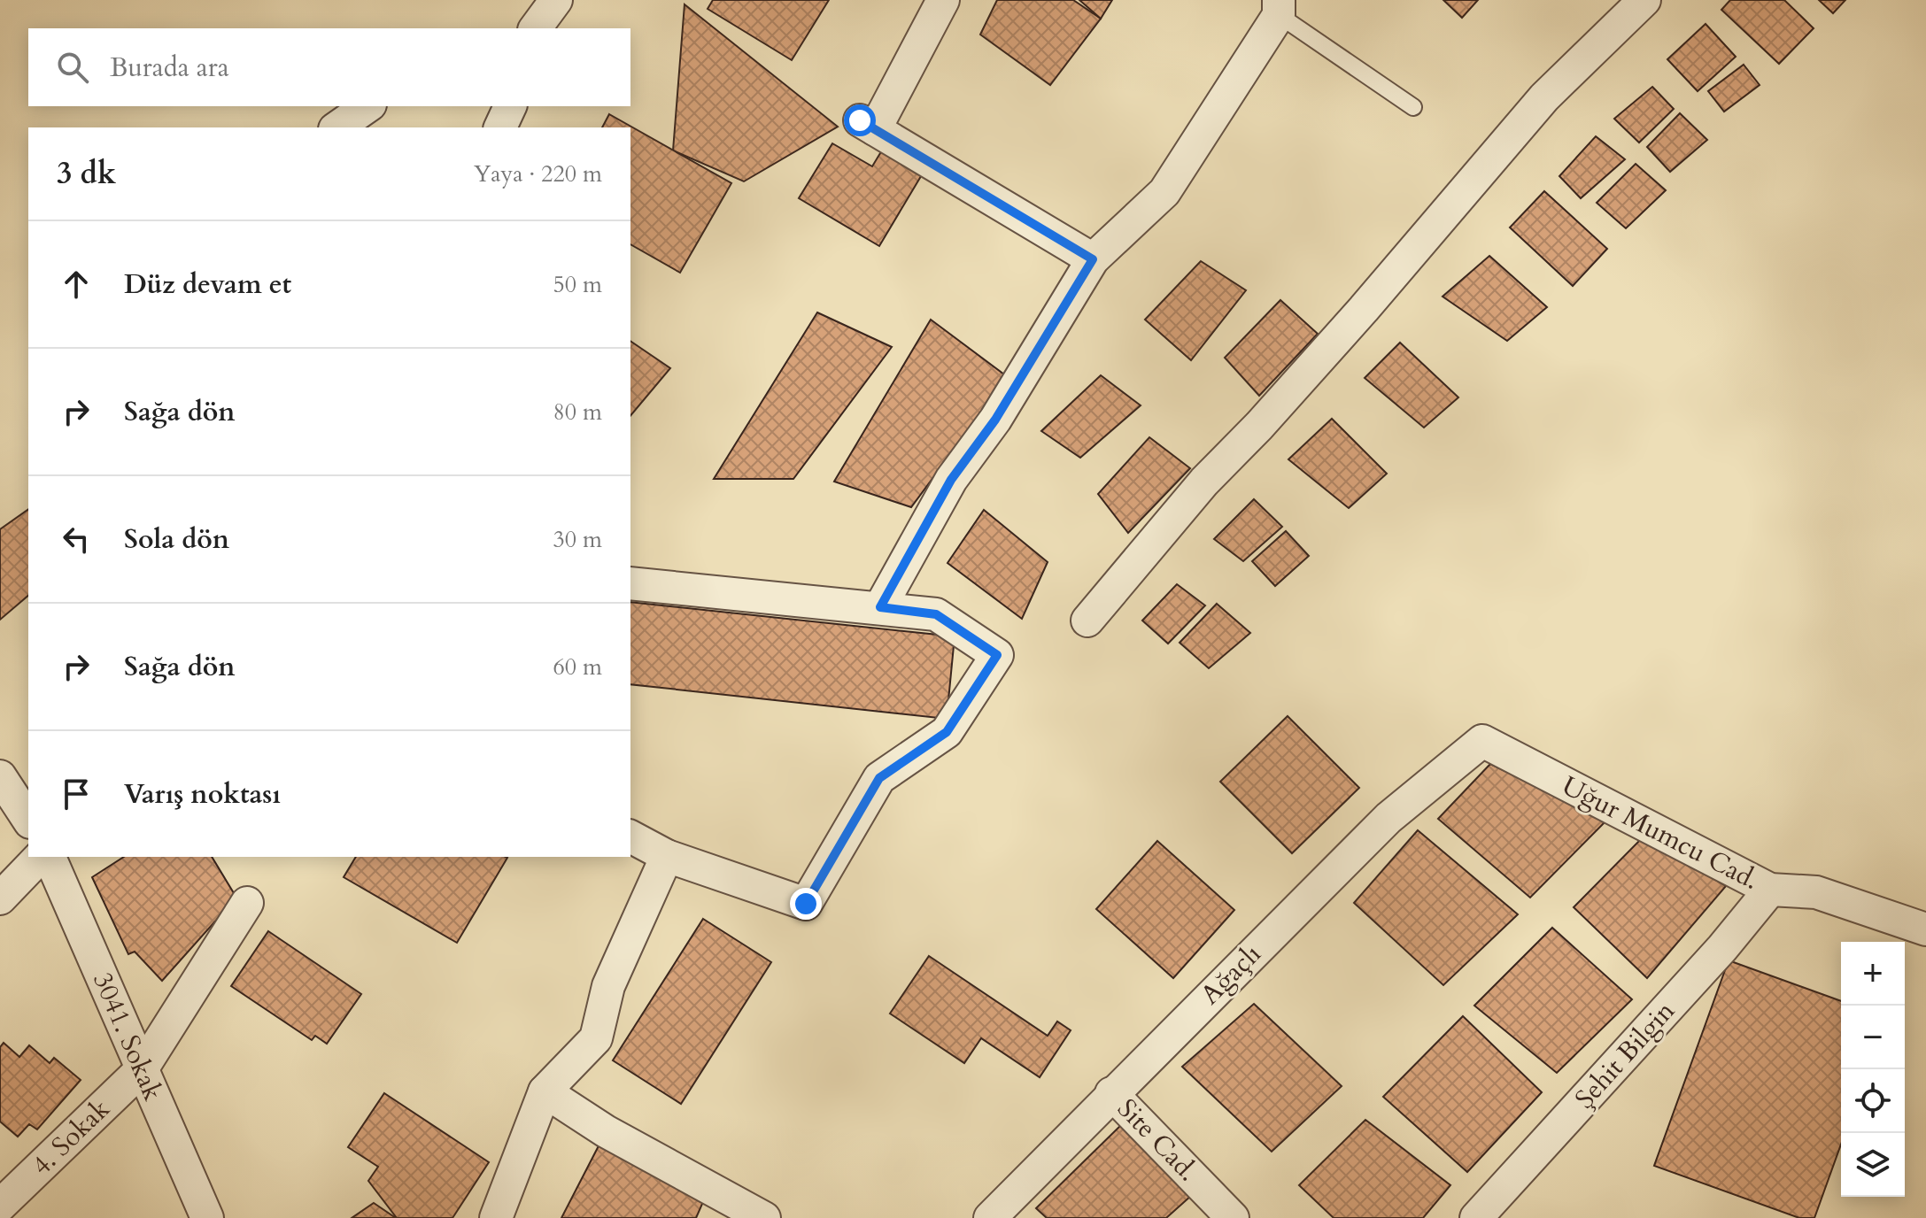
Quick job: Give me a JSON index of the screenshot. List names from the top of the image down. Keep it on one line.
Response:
{"streets":{"street":["Uğur Mumcu Cad.","Ağaçlı","3041. Sokak","Şehit Bilgin","4. Sokak","Site Cad."]},"crossings":[["Uğur Mumcu Cad.","Ağaçlı"],["Uğur Mumcu Cad.","Şehit Bilgin"],["Ağaçlı","Site Cad."],["3041. Sokak","4. Sokak"]],"page":{"search":"Burada ara","heading":["3 dk","Yaya · 220 m"],"list":[["Düz devam et","50 m"],["Sağa dön","80 m"],["Sola dön","30 m"],["Sağa dön","60 m"],"Varış noktası"],"map_buttons":["+","−"]}}
